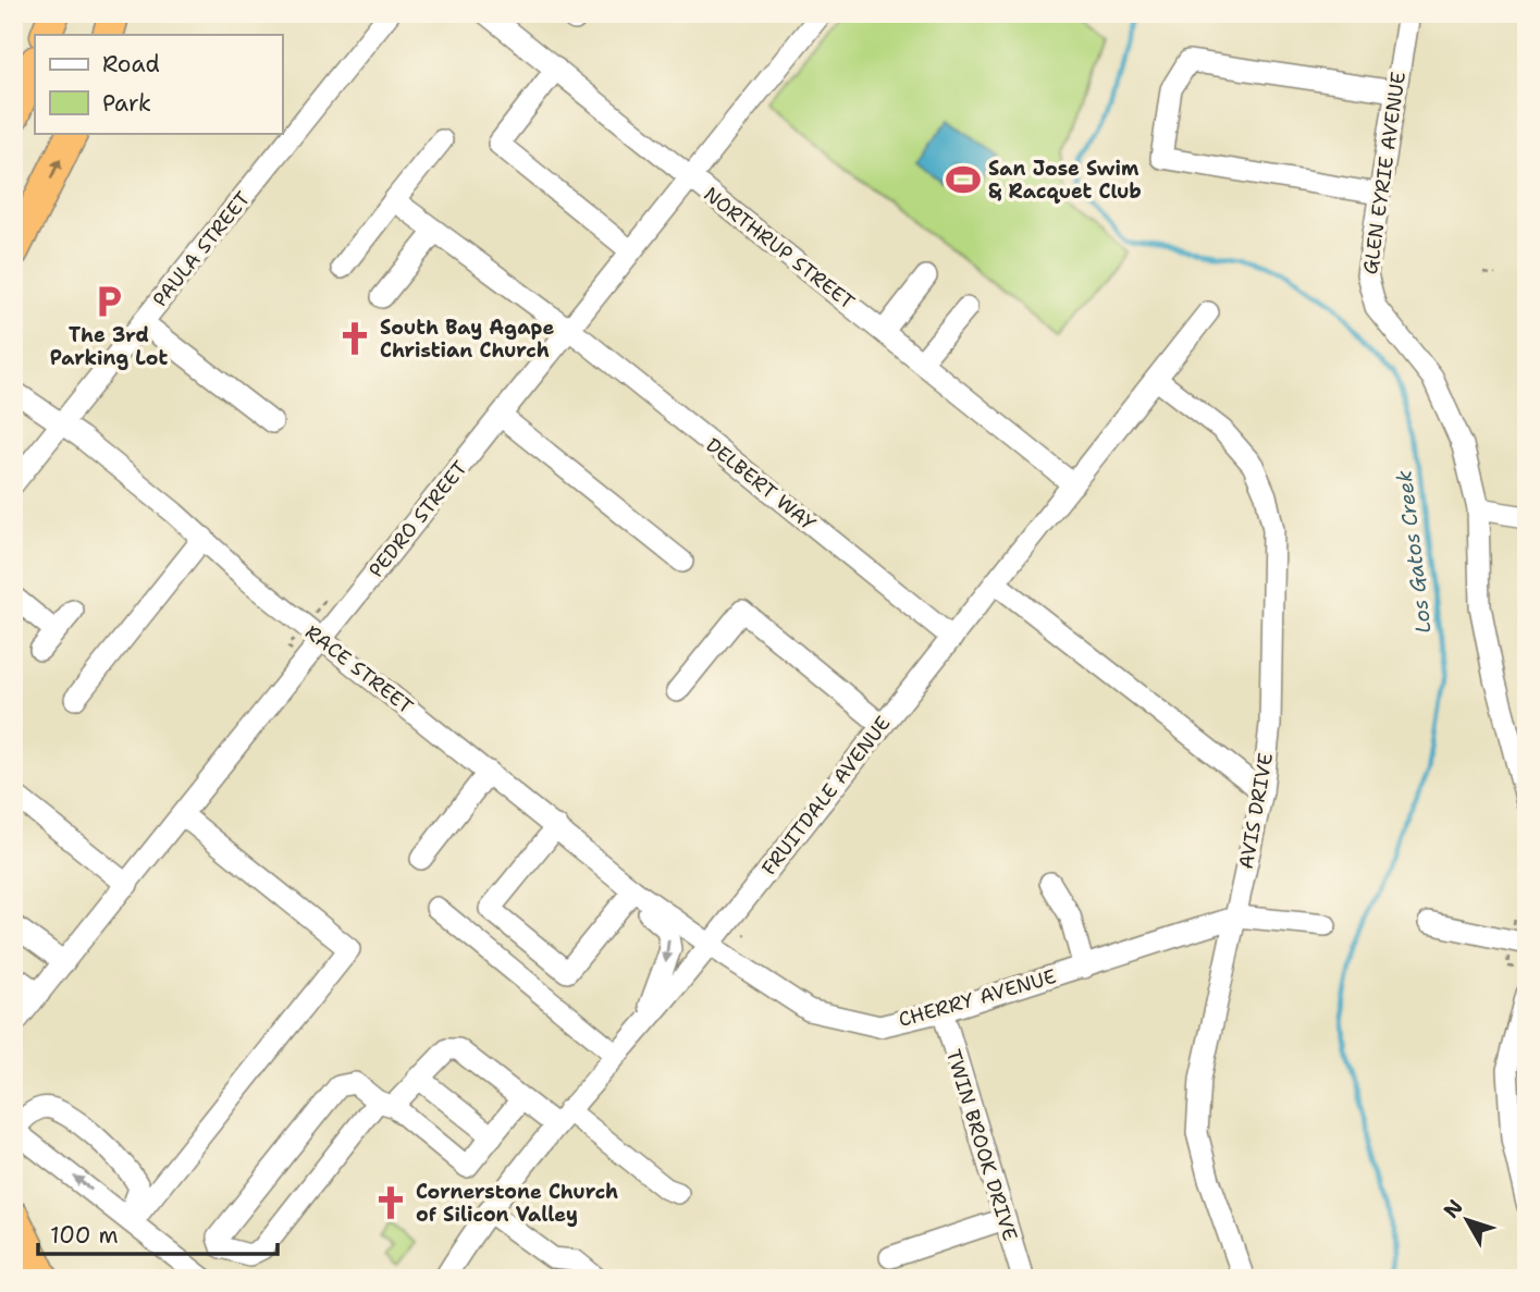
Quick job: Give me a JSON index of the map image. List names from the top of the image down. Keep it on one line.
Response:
{"streets":{"street":["GLEN EYRIE AVENUE","NORTHRUP STREET","PAULA STREET","DELBERT WAY","PEDRO STREET","RACE STREET","FRUITDALE AVENUE","AVIS DRIVE","CHERRY AVENUE","TWIN BROOK DRIVE"]},"crossings":[["NORTHRUP STREET","PEDRO STREET"],["NORTHRUP STREET","FRUITDALE AVENUE"],["PAULA STREET","RACE STREET"],["DELBERT WAY","PEDRO STREET"],["DELBERT WAY","FRUITDALE AVENUE"],["PEDRO STREET","RACE STREET"],["RACE STREET","FRUITDALE AVENUE"],["RACE STREET","CHERRY AVENUE"],["FRUITDALE AVENUE","AVIS DRIVE"],["FRUITDALE AVENUE","CHERRY AVENUE"],["AVIS DRIVE","CHERRY AVENUE"],["CHERRY AVENUE","TWIN BROOK DRIVE"]],"water":["Los Gatos Creek"],"places":{"sports":["San Jose Swim & Racquet Club"],"parking":["The 3rd Parking Lot"],"church":["South Bay Agape Christian Church","Cornerstone Church of Silicon Valley"]},"legend":["Road","Park"],"scale_bar":"100 m","north":"top left"}
